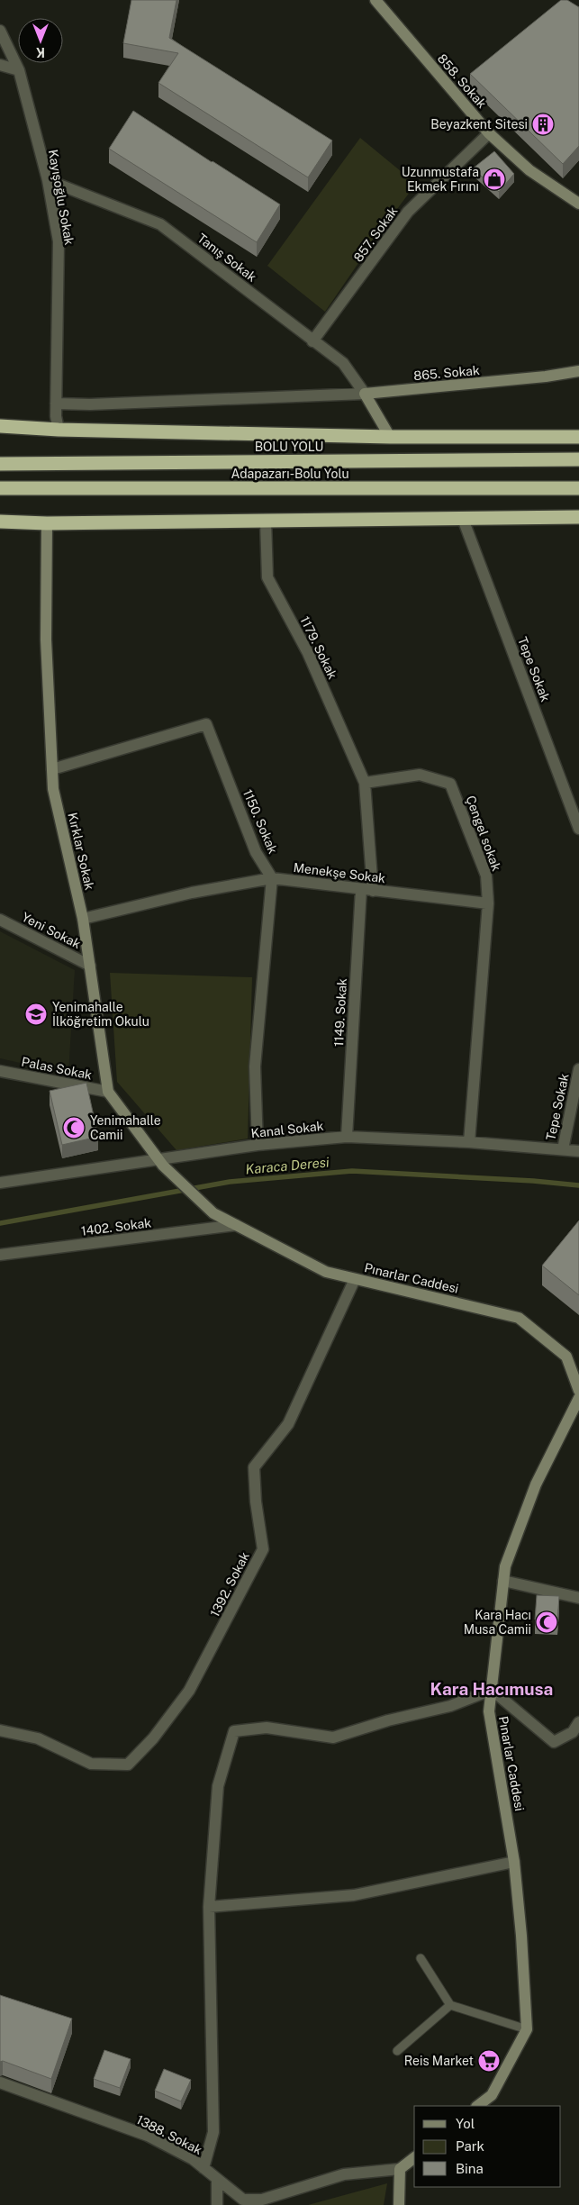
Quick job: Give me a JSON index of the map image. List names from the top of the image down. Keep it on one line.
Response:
{"streets":{"highway":["BOLU YOLU","Adapazarı-Bolu Yolu"],"street":["858. Sokak","Kayışoğlu Sokak","857. Sokak","Tanış Sokak","865. Sokak","1179. Sokak","Tepe Sokak","1150. Sokak","Çengel sokak","Kırklar Sokak","Menekşe Sokak","Yeni Sokak","1149. Sokak","Palas Sokak","Kanal Sokak","1402. Sokak","Pınarlar Caddesi","1392. Sokak","1388. Sokak"]},"crossings":[["858. Sokak","857. Sokak"],["Kayışoğlu Sokak","Tanış Sokak"],["857. Sokak","Tanış Sokak"],["Tanış Sokak","865. Sokak"],["1179. Sokak","Çengel sokak"],["Tepe Sokak","Kanal Sokak"],["1150. Sokak","Kırklar Sokak"],["1150. Sokak","Menekşe Sokak"],["Çengel sokak","Menekşe Sokak"],["Çengel sokak","Kanal Sokak"],["Kırklar Sokak","Menekşe Sokak"],["Kırklar Sokak","Yeni Sokak"],["Kırklar Sokak","Palas Sokak"],["Kırklar Sokak","Kanal Sokak"],["Kırklar Sokak","Pınarlar Caddesi"],["Menekşe Sokak","1149. Sokak"],["1149. Sokak","Kanal Sokak"],["1402. Sokak","Pınarlar Caddesi"],["Pınarlar Caddesi","1392. Sokak"]],"districts":["Kara Hacımusa"],"water":["Karaca Deresi"],"places":{"building":["Beyazkent Sitesi"],"shop":["Uzunmustafa Ekmek Fırını"],"school or university":["Yenimahalle İlköğretim Okulu"],"mosque":["Yenimahalle Camii","Kara Hacı Musa Camii"],"supermarket":["Reis Market"]},"legend":["Yol","Park","Bina"],"north":"bottom"}
